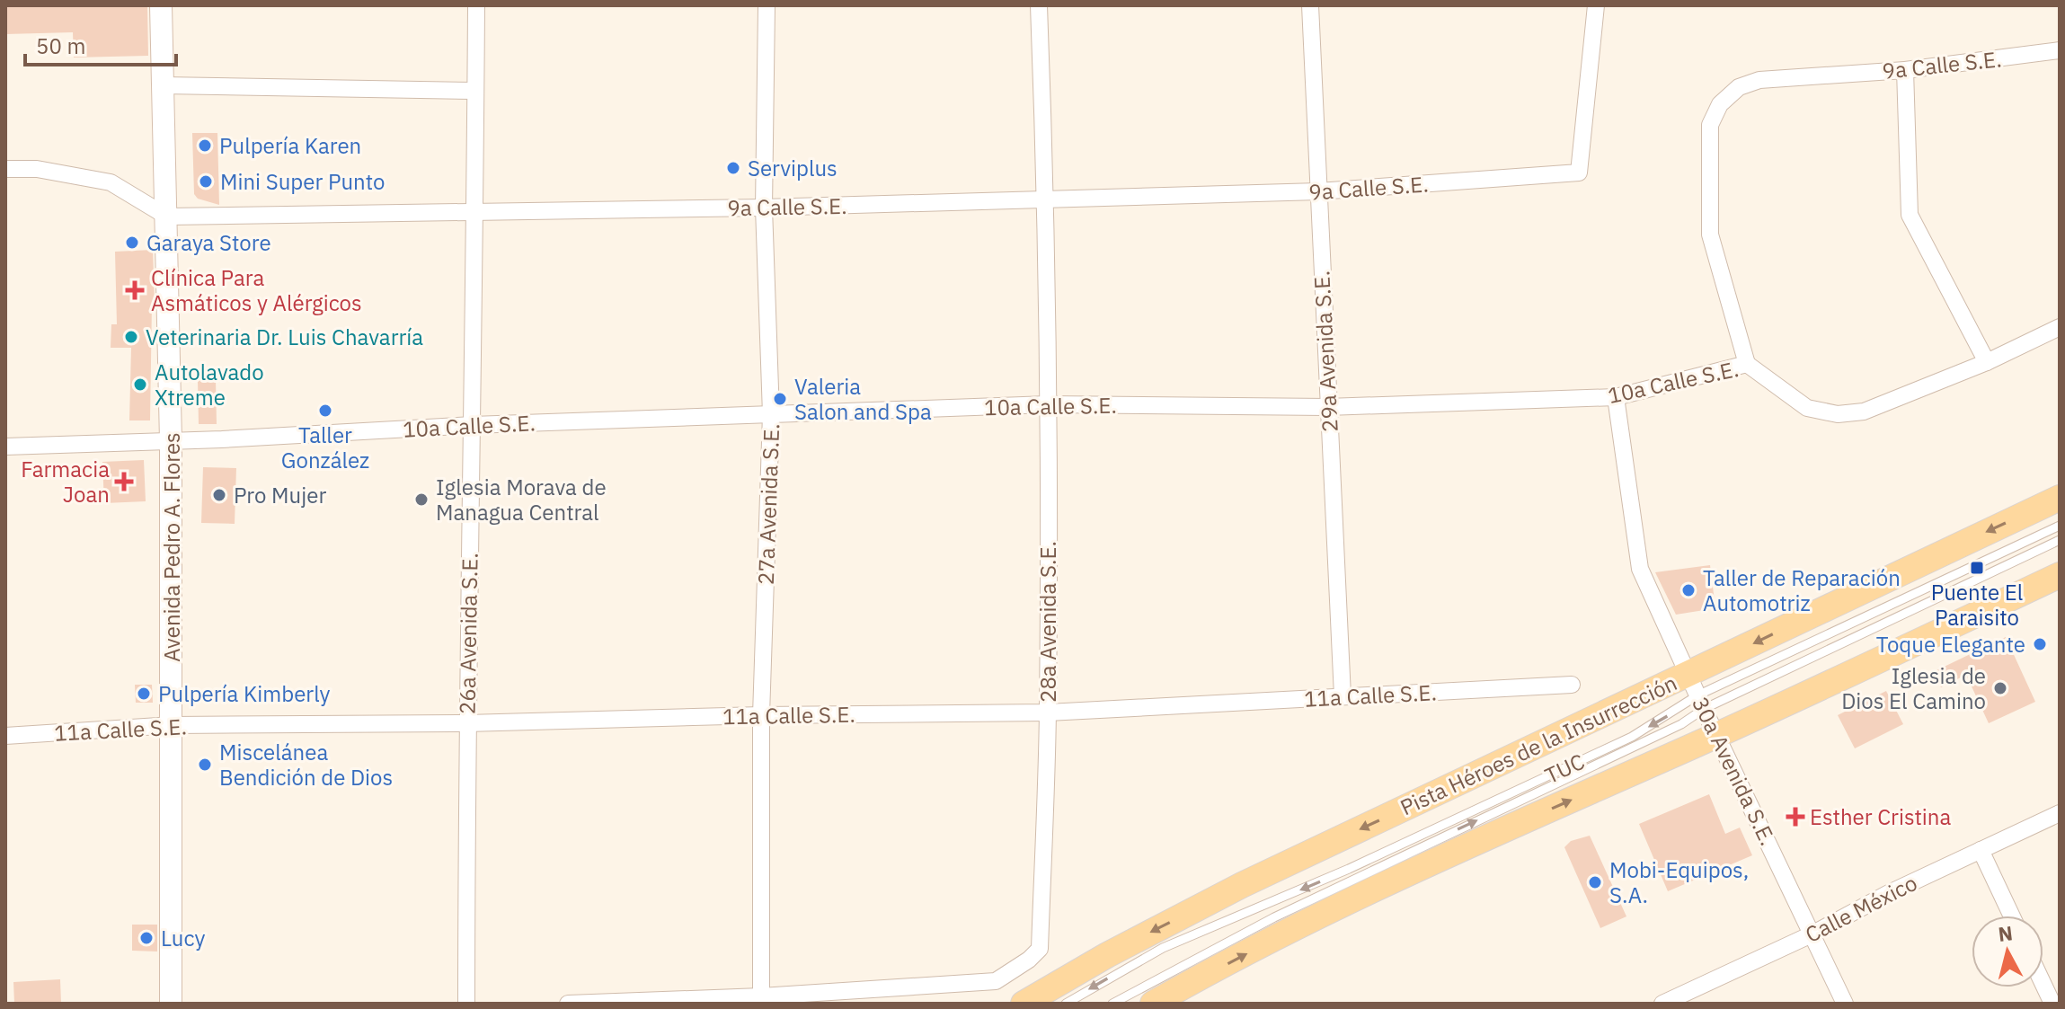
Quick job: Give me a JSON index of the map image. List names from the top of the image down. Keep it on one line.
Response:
{"streets":{"main road":["Pista Héroes de la Insurrección"],"street":["9a Calle S.E.","29a Avenida S.E.","10a Calle S.E.","27a Avenida S.E.","Avenida Pedro A. Flores","28a Avenida S.E.","26a Avenida S.E.","11a Calle S.E.","30a Avenida S.E.","Calle México"],"lane":["TUC"]},"crossings":[["9a Calle S.E.","29a Avenida S.E."],["9a Calle S.E.","10a Calle S.E."],["9a Calle S.E.","27a Avenida S.E."],["9a Calle S.E.","Avenida Pedro A. Flores"],["9a Calle S.E.","28a Avenida S.E."],["9a Calle S.E.","26a Avenida S.E."],["29a Avenida S.E.","10a Calle S.E."],["29a Avenida S.E.","11a Calle S.E."],["10a Calle S.E.","27a Avenida S.E."],["10a Calle S.E.","Avenida Pedro A. Flores"],["10a Calle S.E.","28a Avenida S.E."],["10a Calle S.E.","26a Avenida S.E."],["10a Calle S.E.","30a Avenida S.E."],["27a Avenida S.E.","28a Avenida S.E."],["27a Avenida S.E.","11a Calle S.E."],["Avenida Pedro A. Flores","11a Calle S.E."],["28a Avenida S.E.","11a Calle S.E."],["26a Avenida S.E.","11a Calle S.E."],["Pista Héroes de la Insurrección","TUC"],["Pista Héroes de la Insurrección","30a Avenida S.E."],["TUC","30a Avenida S.E."],["30a Avenida S.E.","Calle México"]],"places":{"other":["Pulpería Karen","Serviplus","Mini Super Punto","Garaya Store","Veterinaria Dr. Luis Chavarría","Autolavado Xtreme","Valeria Salon and Spa","Taller González","Pro Mujer","Iglesia Morava de Managua Central","Taller de Reparación Automotriz","Toque Elegante","Iglesia de Dios El Camino","Pulpería Kimberly","Miscelánea Bendición de Dios","Mobi-Equipos, S.A.","Lucy"],"health":["Clínica Para Asmáticos y Alérgicos","Farmacia Joan","Esther Cristina"],"transit":["Puente El Paraisito"]},"scale_bar":"50 m","north":"top"}
